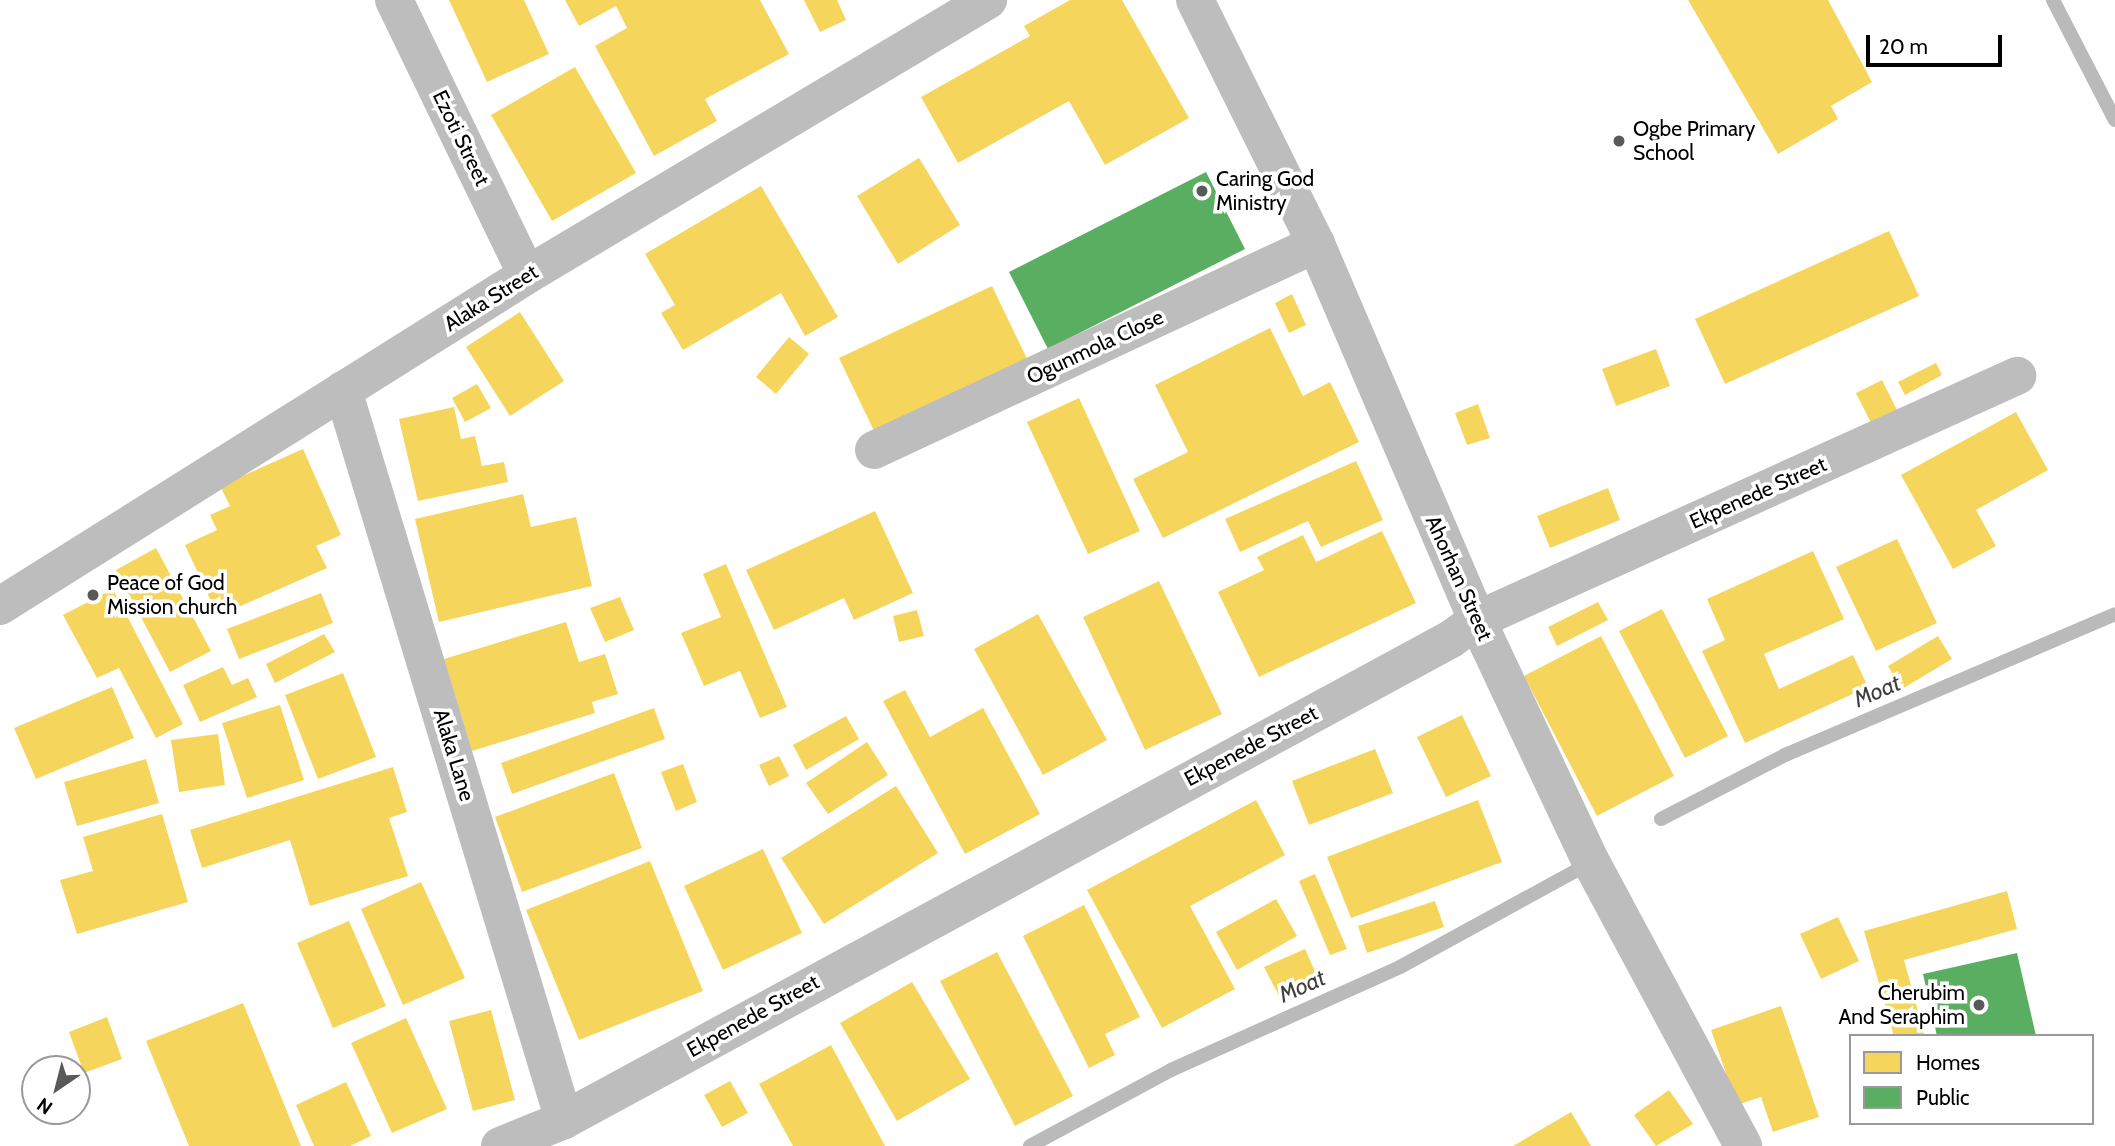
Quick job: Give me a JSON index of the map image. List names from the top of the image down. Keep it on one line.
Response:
{"streets":{"street":["Ezoti Street","Alaka Street","Ogunmola Close","Ekpenede Street","Ahorhan Street","Alaka Lane"]},"crossings":[["Ezoti Street","Alaka Street"],["Alaka Street","Alaka Lane"],["Ogunmola Close","Ahorhan Street"],["Ekpenede Street","Ahorhan Street"],["Ekpenede Street","Alaka Lane"]],"water":["Moat"],"places":["Ogbe Primary School","Caring God Ministry","Peace of God Mission church","Cherubim And Seraphim"],"legend":["Homes","Public"],"scale_bar":"20 m","north":"bottom left"}
